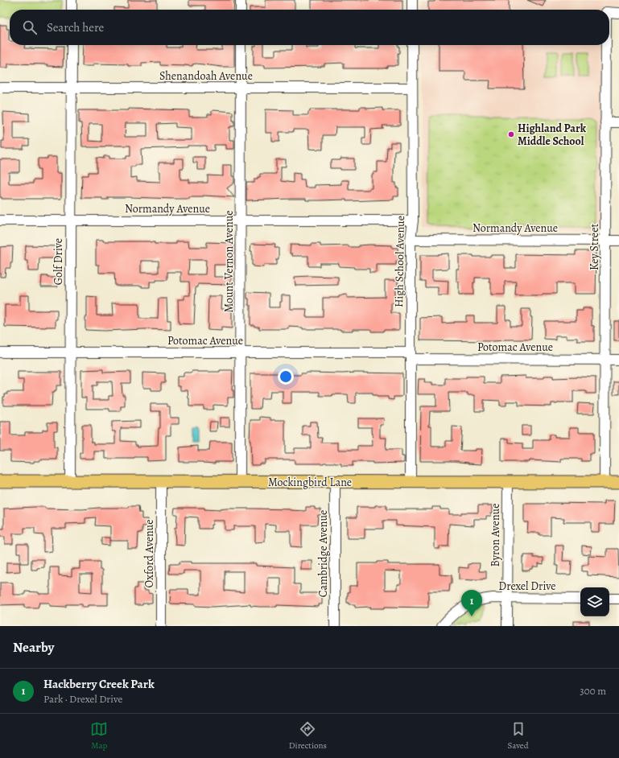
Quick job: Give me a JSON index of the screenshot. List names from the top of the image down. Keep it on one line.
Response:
{"streets":{"main road":["Mockingbird Lane"],"street":["Shenandoah Avenue","Normandy Avenue","Key Street","Golf Drive","Mount Vernon Avenue","High School Avenue","Potomac Avenue","Byron Avenue","Oxford Avenue","Cambridge Avenue","Drexel Drive"]},"crossings":[["Shenandoah Avenue","Golf Drive"],["Shenandoah Avenue","Mount Vernon Avenue"],["Shenandoah Avenue","High School Avenue"],["Normandy Avenue","Key Street"],["Normandy Avenue","Golf Drive"],["Normandy Avenue","Mount Vernon Avenue"],["Normandy Avenue","High School Avenue"],["Key Street","Potomac Avenue"],["Key Street","Mockingbird Lane"],["Golf Drive","Potomac Avenue"],["Golf Drive","Mockingbird Lane"],["Mount Vernon Avenue","Potomac Avenue"],["Mount Vernon Avenue","Mockingbird Lane"],["High School Avenue","Potomac Avenue"],["High School Avenue","Mockingbird Lane"],["Mockingbird Lane","Byron Avenue"],["Mockingbird Lane","Oxford Avenue"],["Mockingbird Lane","Cambridge Avenue"],["Byron Avenue","Drexel Drive"]],"places":["Highland Park Middle School"],"page":{"search":"Search here","pins":"1","heading":"Nearby","list":[{"mark":"1","name":"Hackberry Creek Park","note":"Park · Drexel Drive","value":"300 m"}],"nav":["Map","Directions","Saved"]}}
